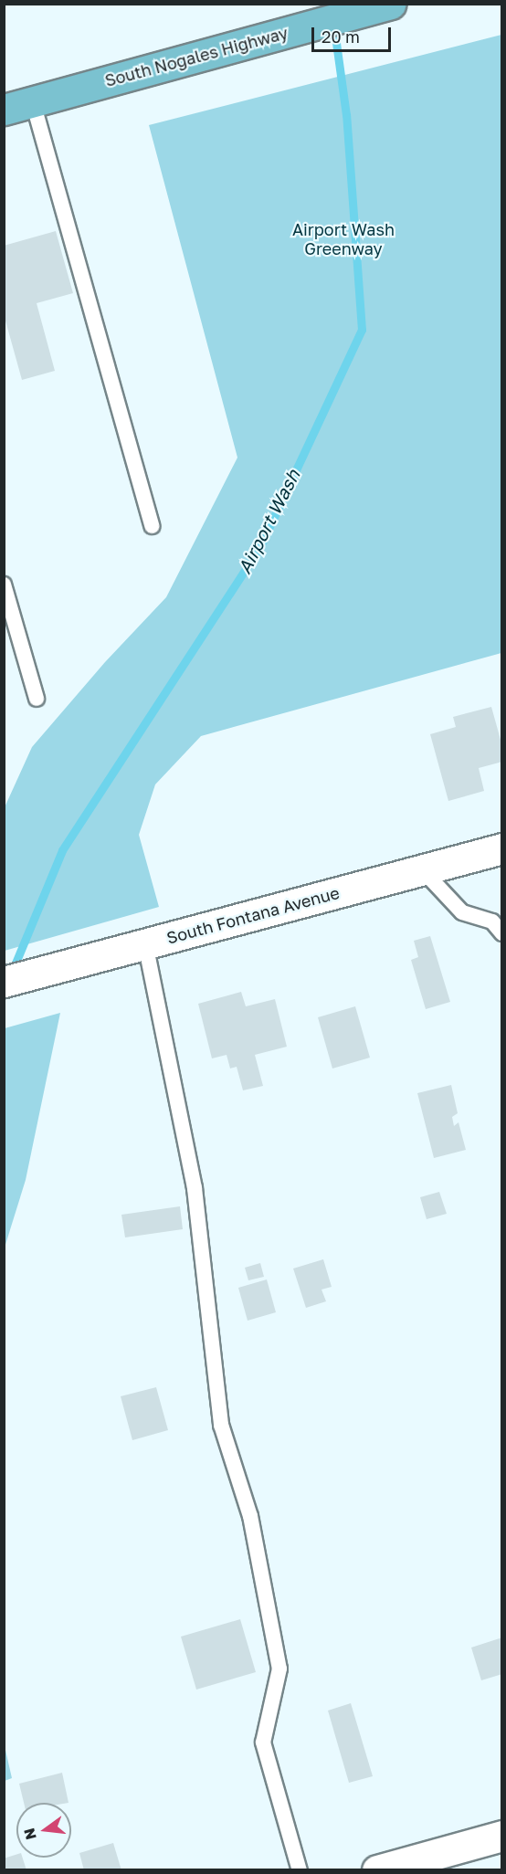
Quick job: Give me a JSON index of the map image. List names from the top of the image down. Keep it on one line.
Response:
{"streets":{"main road":["South Nogales Highway"],"street":["South Fontana Avenue"]},"water":["Airport Wash"],"parks":["Airport Wash Greenway"],"scale_bar":"20 m","north":"left"}
